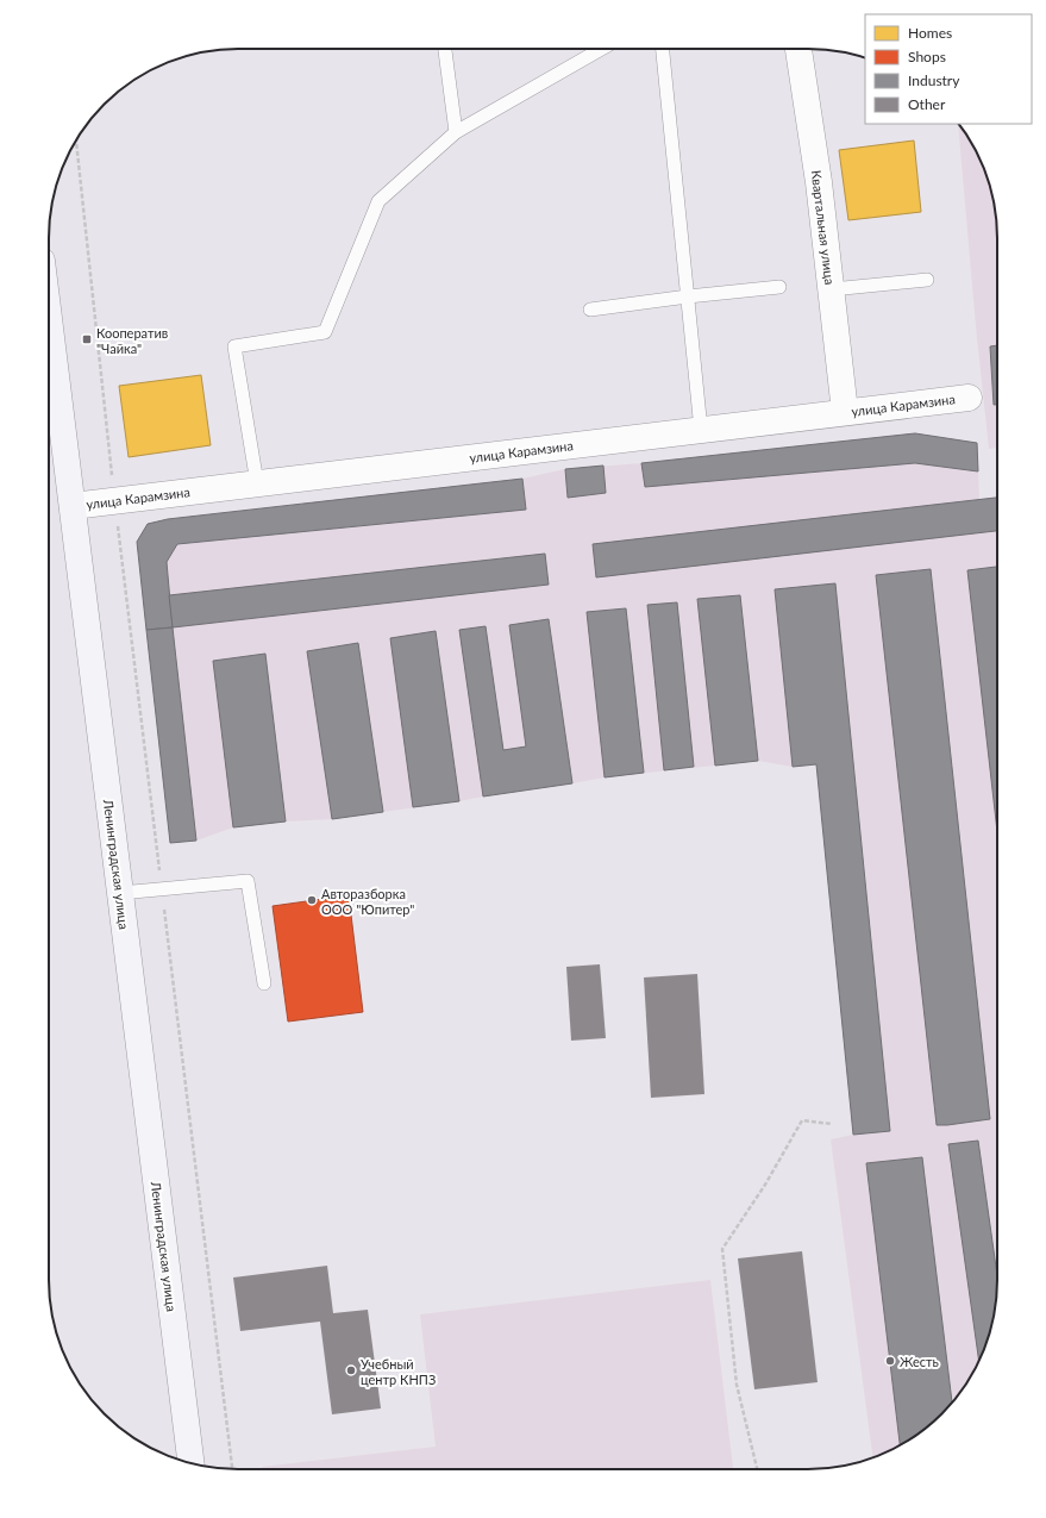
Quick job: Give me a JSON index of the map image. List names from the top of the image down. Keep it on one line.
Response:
{"streets":{"main road":["Ленинградская улица"],"street":["Квартальная улица","улица Карамзина"]},"crossings":[["Квартальная улица","улица Карамзина"],["улица Карамзина","Ленинградская улица"]],"places":{"transit":["Кооператив \"Чайка\""],"other":["Авторазборка ООО \"Юпитер\"","Жесть","Учебный центр КНПЗ"]},"legend":["Homes","Shops","Industry","Other"]}
